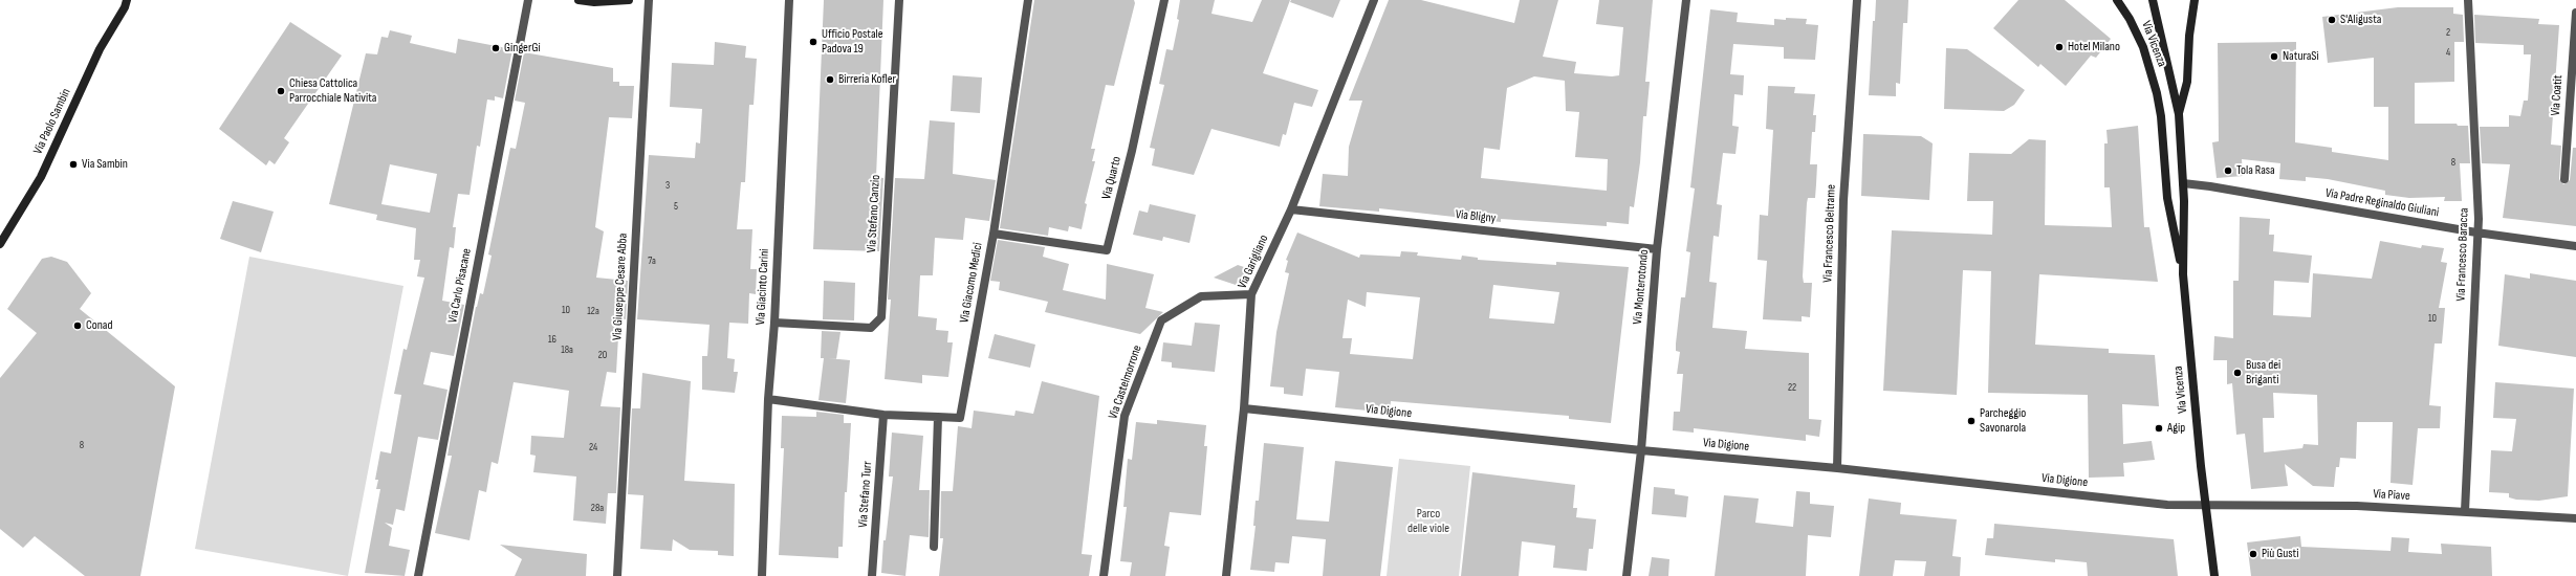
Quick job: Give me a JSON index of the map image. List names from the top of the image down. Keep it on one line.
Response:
{"streets":{"main road":["Via Vicenza","Via Paolo Sambin"],"street":["Via Coatit","Via Quarto","Via Padre Reginaldo Giuliani","Via Stefano Canzio","Via Bligny","Via Francesco Beltrame","Via Francesco Baracca","Via Garigliano","Via Giacomo Medici","Via Carlo Pisacane","Via Giuseppe Cesare Abba","Via Giacinto Carini","Via Monterotondo","Via Castelmorrone","Via Digione","Via Stefano Turr","Via Piave"]},"crossings":[["Via Vicenza","Via Padre Reginaldo Giuliani"],["Via Vicenza","Via Digione"],["Via Vicenza","Via Piave"],["Via Quarto","Via Giacomo Medici"],["Via Padre Reginaldo Giuliani","Via Francesco Baracca"],["Via Stefano Canzio","Via Giacinto Carini"],["Via Bligny","Via Garigliano"],["Via Bligny","Via Monterotondo"],["Via Francesco Beltrame","Via Digione"],["Via Francesco Baracca","Via Piave"],["Via Garigliano","Via Castelmorrone"],["Via Garigliano","Via Digione"],["Via Monterotondo","Via Digione"],["Via Digione","Via Piave"]],"parks":["Parco delle viole"],"places":["S'Aligusta","Ufficio Postale Padova 19","Hotel Milano","GingerGi","NaturaSì","Birreria Kofler","Chiesa Cattolica Parrocchiale Nativita","Via Sambin","Tola Rasa","Conad","Busa dei Briganti","Parcheggio Savonarola","Agip","Più Gusti"],"house_numbers":["2","4","8","3","5","7a","10","12a","10","16","18a","20","22","8","24","28a"]}
